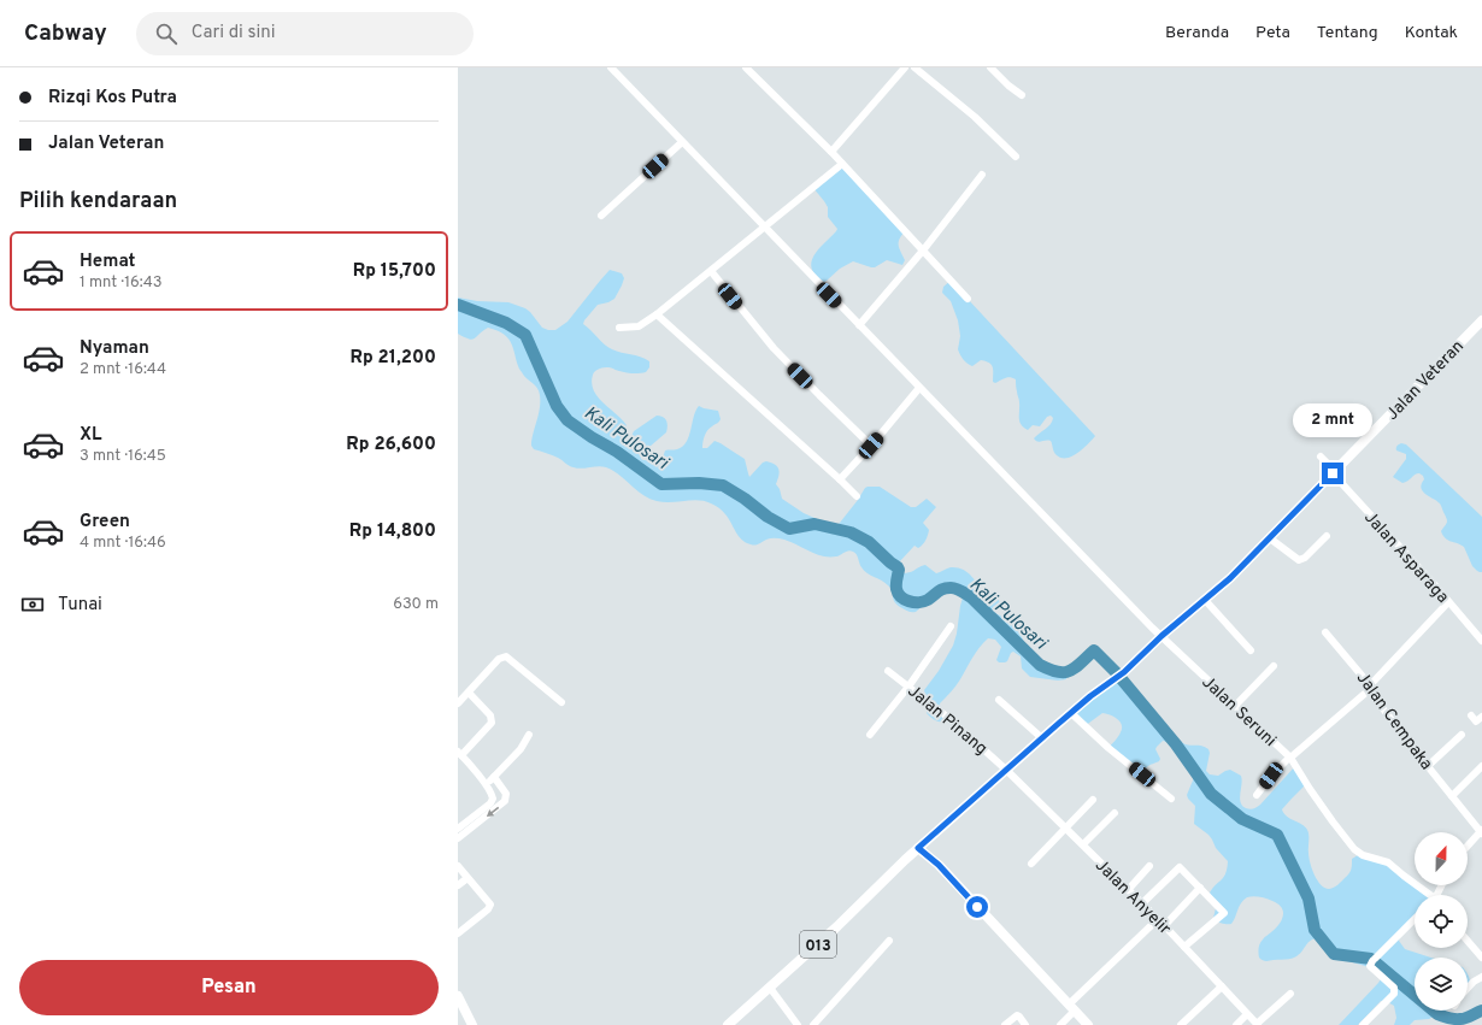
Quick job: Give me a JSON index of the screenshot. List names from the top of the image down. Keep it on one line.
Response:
{"streets":{"main road":["Jalan Veteran","013"],"street":["Jalan Asparaga","Jalan Seruni","Jalan Pinang","Jalan Cempaka","Jalan Anyelir"]},"crossings":[["Jalan Veteran","Jalan Asparaga"],["Jalan Veteran","Jalan Seruni"],["Jalan Veteran","Jalan Pinang"],["Jalan Veteran","Jalan Anyelir"],["Jalan Veteran","013"],["Jalan Pinang","Jalan Anyelir"]],"water":["Kali Pulosari"],"north":"top","page":{"header":"Cabway","search":"Cari di sini","nav":["Beranda","Peta","Tentang","Kontak"],"banner":["Rizqi Kos Putra","Jalan Veteran"],"heading":"Pilih kendaraan","list":[{"name":"Hemat","note":"1 mnt · 16:43","value":"Rp 15,700"},{"name":"Nyaman","note":"2 mnt · 16:44","value":"Rp 21,200"},{"name":"XL","note":"3 mnt · 16:45","value":"Rp 26,600"},{"name":"Green","note":"4 mnt · 16:46","value":"Rp 14,800"}],"bubble":"2 mnt","pay":["Tunai","630 m"],"buttons":"Pesan"}}
